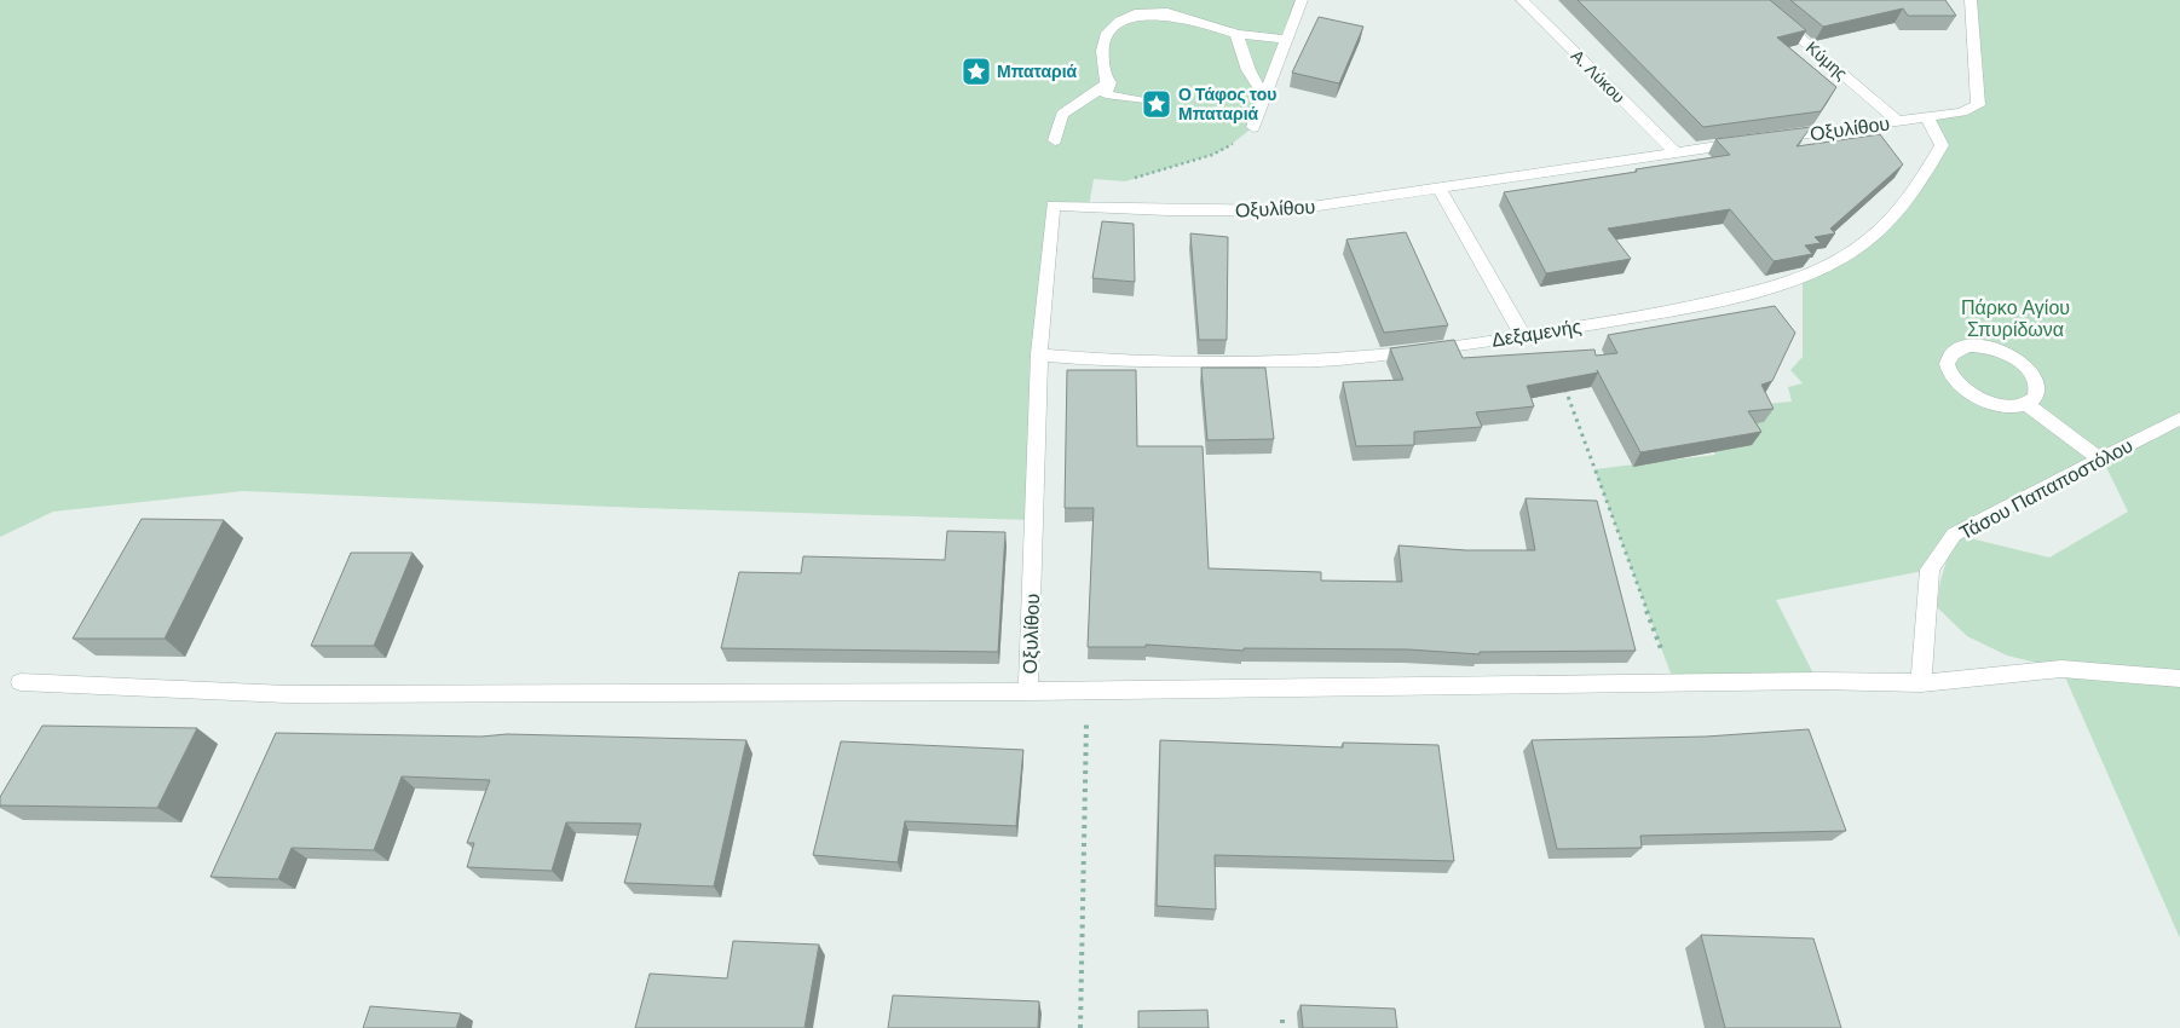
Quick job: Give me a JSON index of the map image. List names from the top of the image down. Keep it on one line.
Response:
{"streets":{"street":["Κύμης","Α. Λύκου","Οξυλίθου","Δεξαμενής","Τάσου Παπαποστόλου"]},"crossings":[["Κύμης","Οξυλίθου"],["Α. Λύκου","Οξυλίθου"],["Οξυλίθου","Δεξαμενής"]],"parks":["Πάρκο Αγίου Σπυρίδωνα"],"places":{"place":["Μπαταριά","Ο Τάφος του Μπαταριά"]}}
